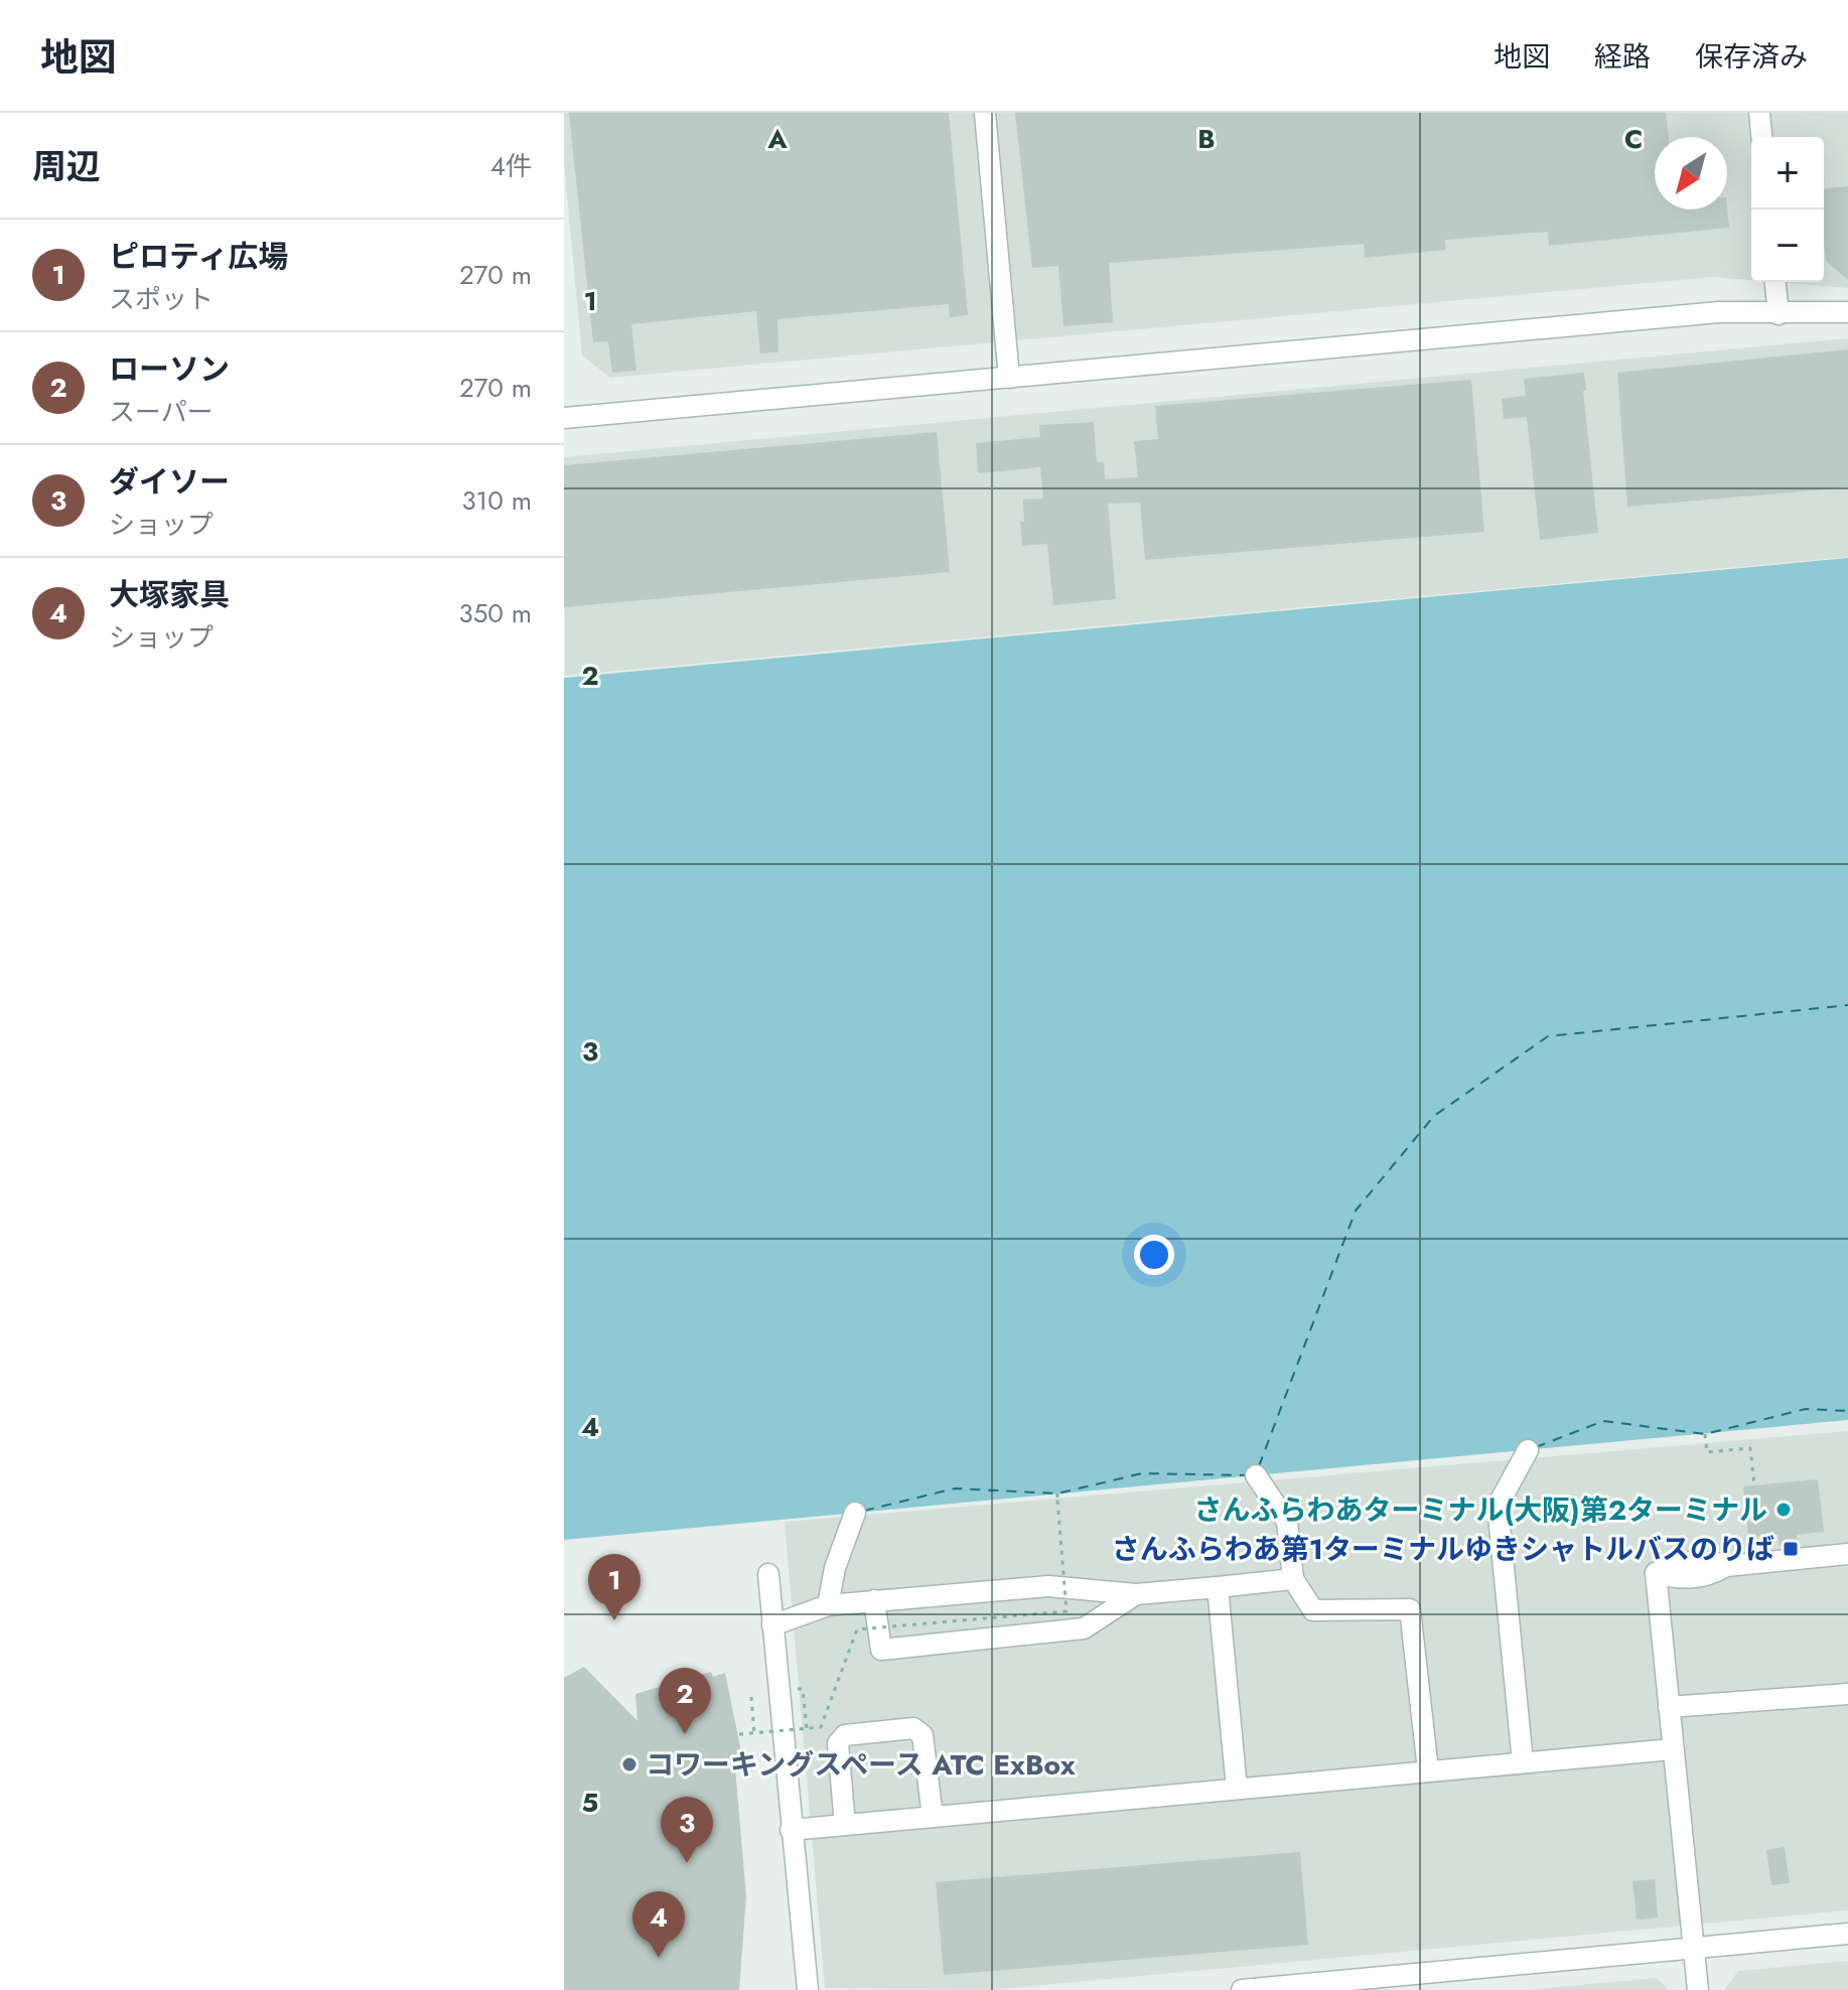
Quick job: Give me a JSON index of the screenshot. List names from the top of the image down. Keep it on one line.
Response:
{"places":{"other":["さんふらわあターミナル(大阪)第2ターミナル","コワーキングスペース ATC ExBox"],"transit":["さんふらわあ第1ターミナルゆきシャトルバスのりば"]},"north":"bottom left","page":{"header":"地図","nav":["地図","経路","保存済み"],"heading":["周辺","4件"],"map_buttons":["+","−"],"list":[{"mark":"1","name":"ピロティ広場","note":"スポット","value":"270 m"},{"mark":"2","name":"ローソン","note":"スーパー","value":"270 m"},{"mark":"3","name":"ダイソー","note":"ショップ","value":"310 m"},{"mark":"4","name":"大塚家具","note":"ショップ","value":"350 m"}],"pins":["1","2","3","4"]},"grid":{"columns":["A","B","C"],"rows":["1","2","3","4","5"]}}
